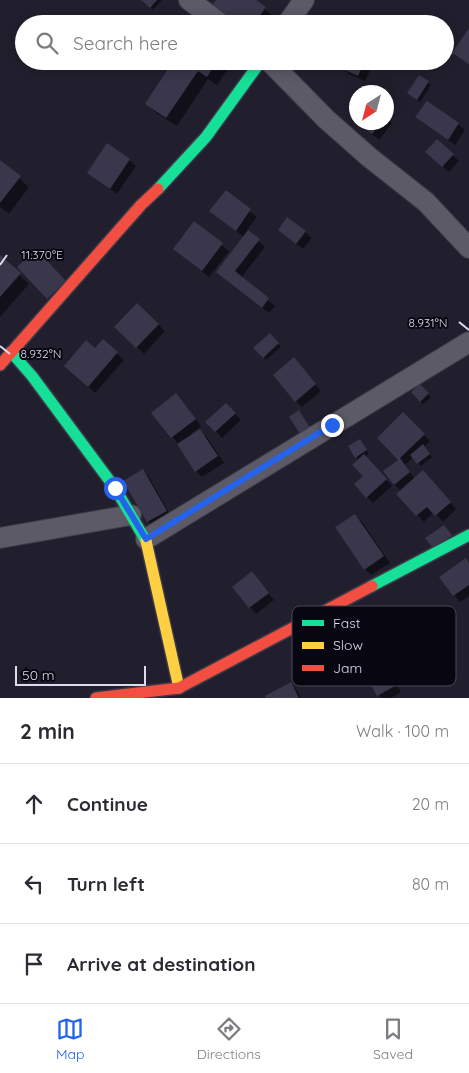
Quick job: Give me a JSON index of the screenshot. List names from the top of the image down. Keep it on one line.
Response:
{"legend":["Fast","Slow","Jam"],"scale_bar":"50 m","north":"bottom left","page":{"search":"Search here","scale":"50 m","heading":["2 min","Walk · 100 m"],"list":[["Continue","20 m"],["Turn left","80 m"],"Arrive at destination"],"nav":["Map","Directions","Saved"]},"coordinates":["11.370°E","8.931°N","8.932°N"]}
